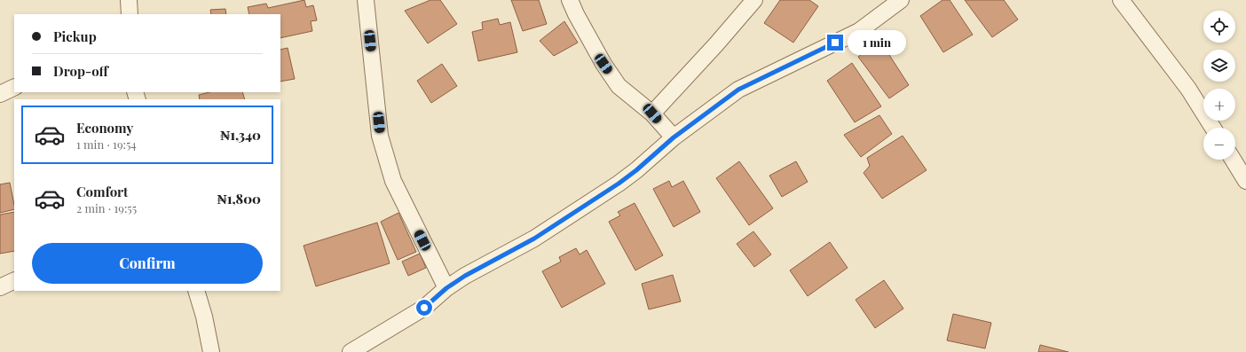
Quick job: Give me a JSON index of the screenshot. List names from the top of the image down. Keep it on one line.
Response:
{"page":{"map_buttons":["+","−"],"banner":["Pickup","Drop-off"],"bubble":"1 min","list":[{"name":"Economy","note":"1 min · 19:54","value":"₦1,340"},{"name":"Comfort","note":"2 min · 19:55","value":"₦1,800"}],"buttons":"Confirm"}}
